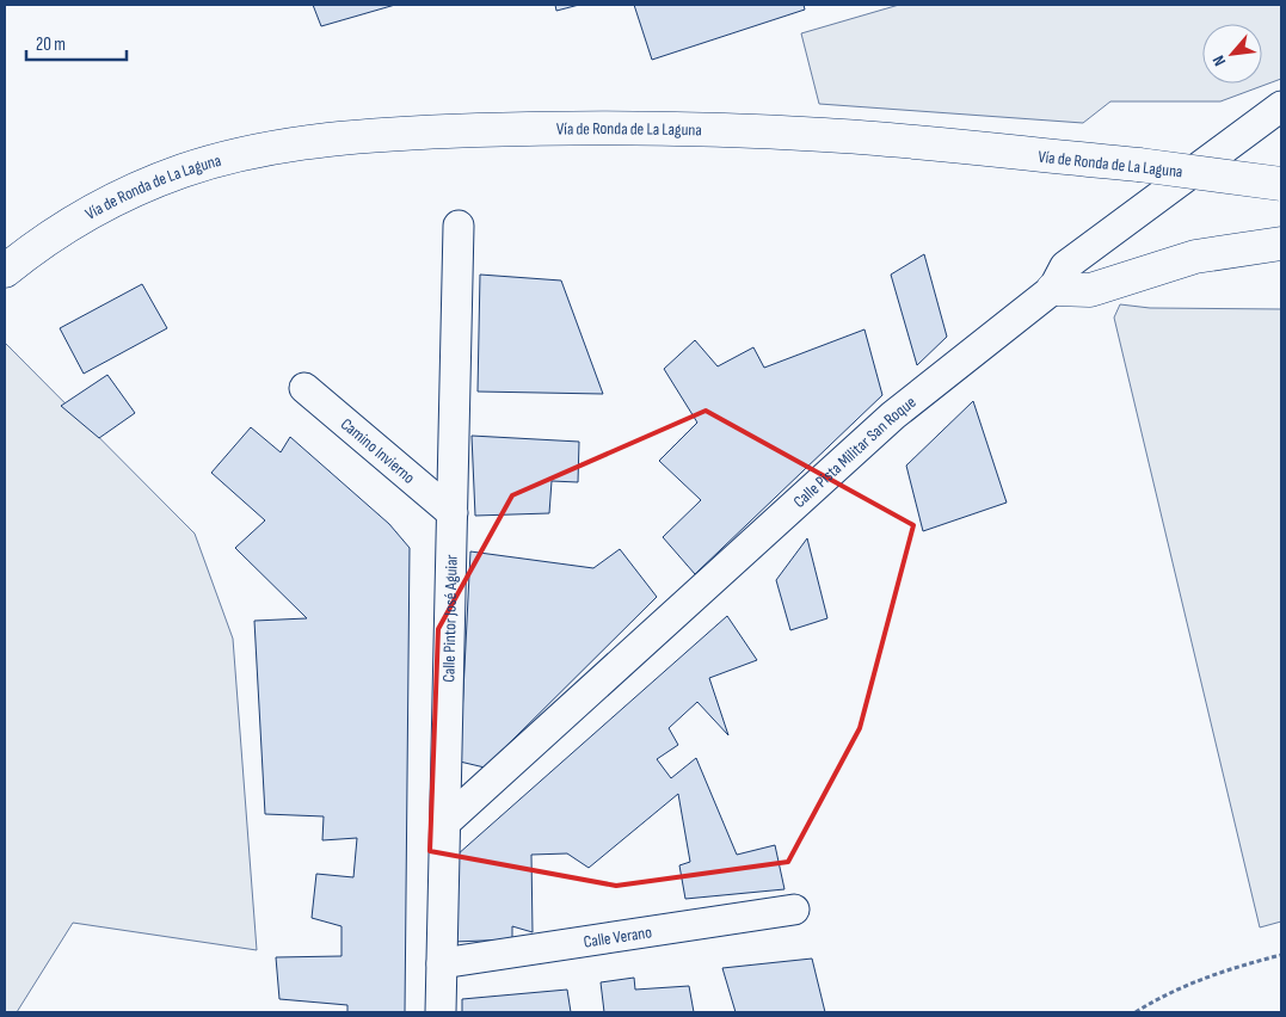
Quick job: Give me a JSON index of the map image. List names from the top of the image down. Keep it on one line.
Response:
{"streets":{"main road":["Vía de Ronda de La Laguna"],"street":["Camino Invierno","Calle Pista Militar San Roque","Calle Pintor José Aguiar","Calle Verano"]},"crossings":[["Camino Invierno","Calle Pintor José Aguiar"],["Calle Pista Militar San Roque","Calle Pintor José Aguiar"],["Calle Pintor José Aguiar","Calle Verano"]],"scale_bar":"20 m","north":"bottom left"}
